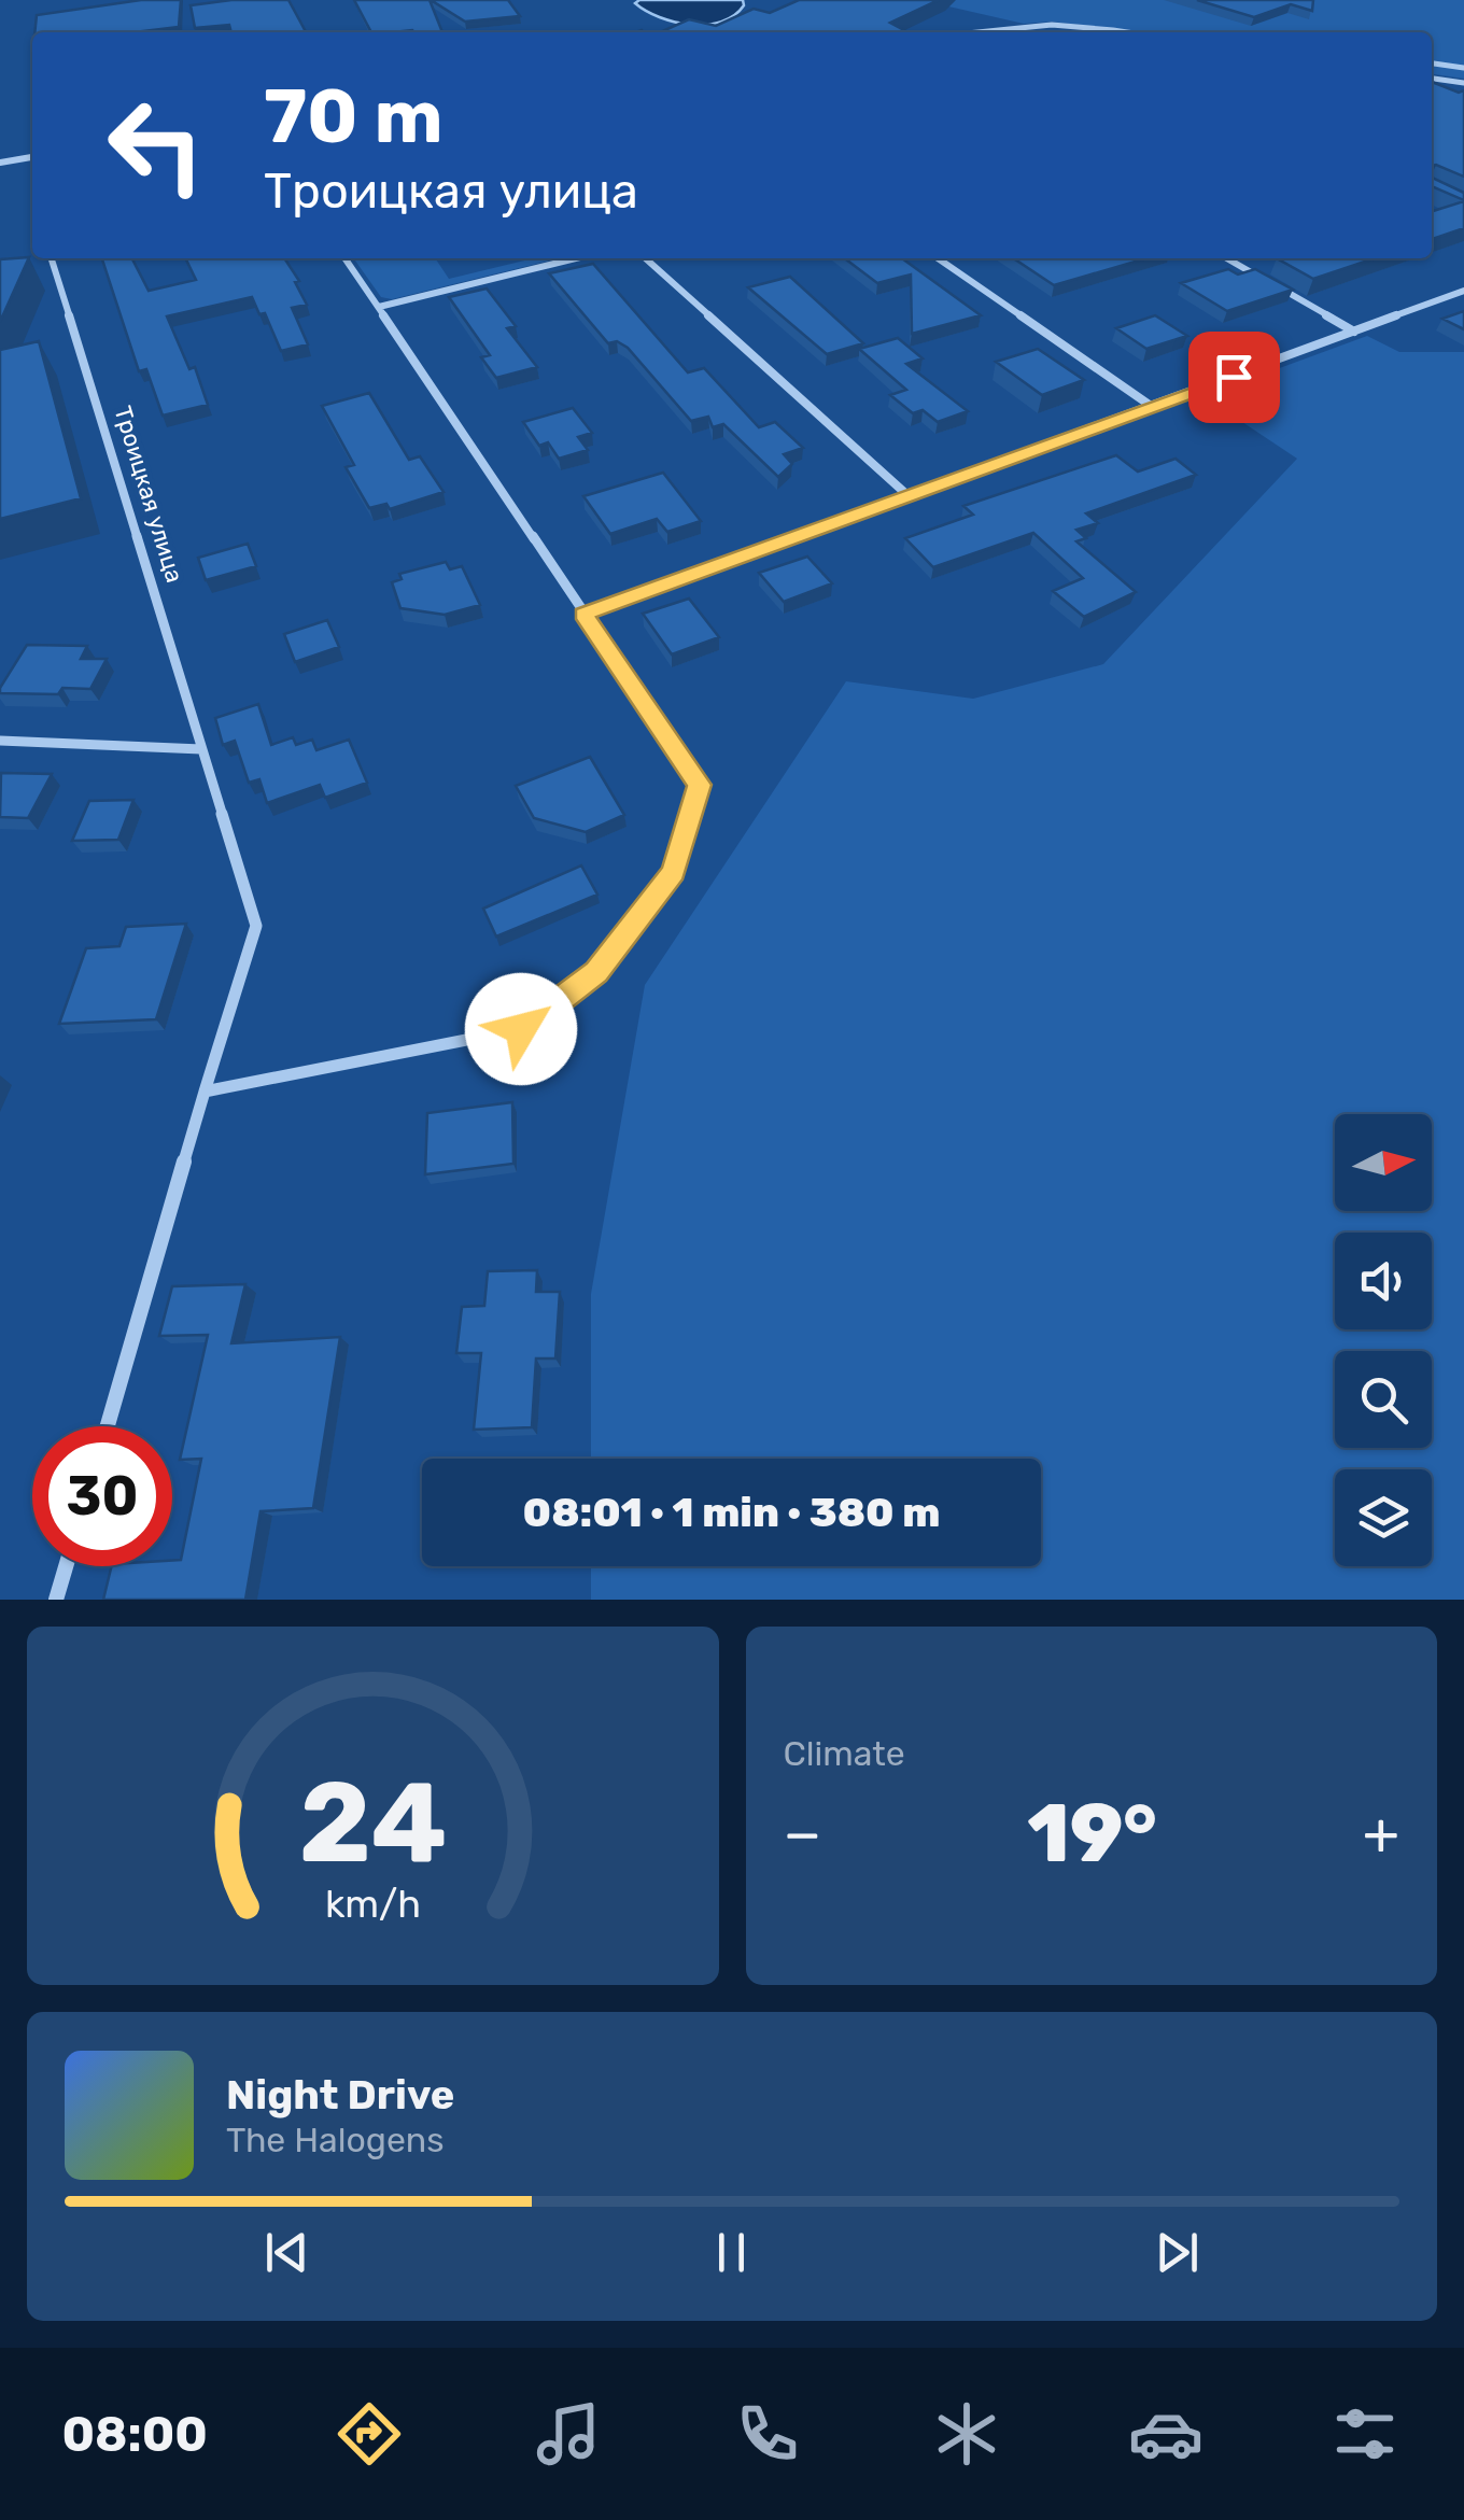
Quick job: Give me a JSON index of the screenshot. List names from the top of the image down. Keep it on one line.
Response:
{"streets":{"street":["Троицкая улица"]},"north":"right","page":{"turn":["70 m","Троицкая улица"],"limit":"30","trip":"08:01 · 1 min · 380 m","tile":"Climate","heat":["−","19°","+"],"song":["Night Drive","The Halogens"],"tabs":"08:00","gauge":["24","km/h"]}}
